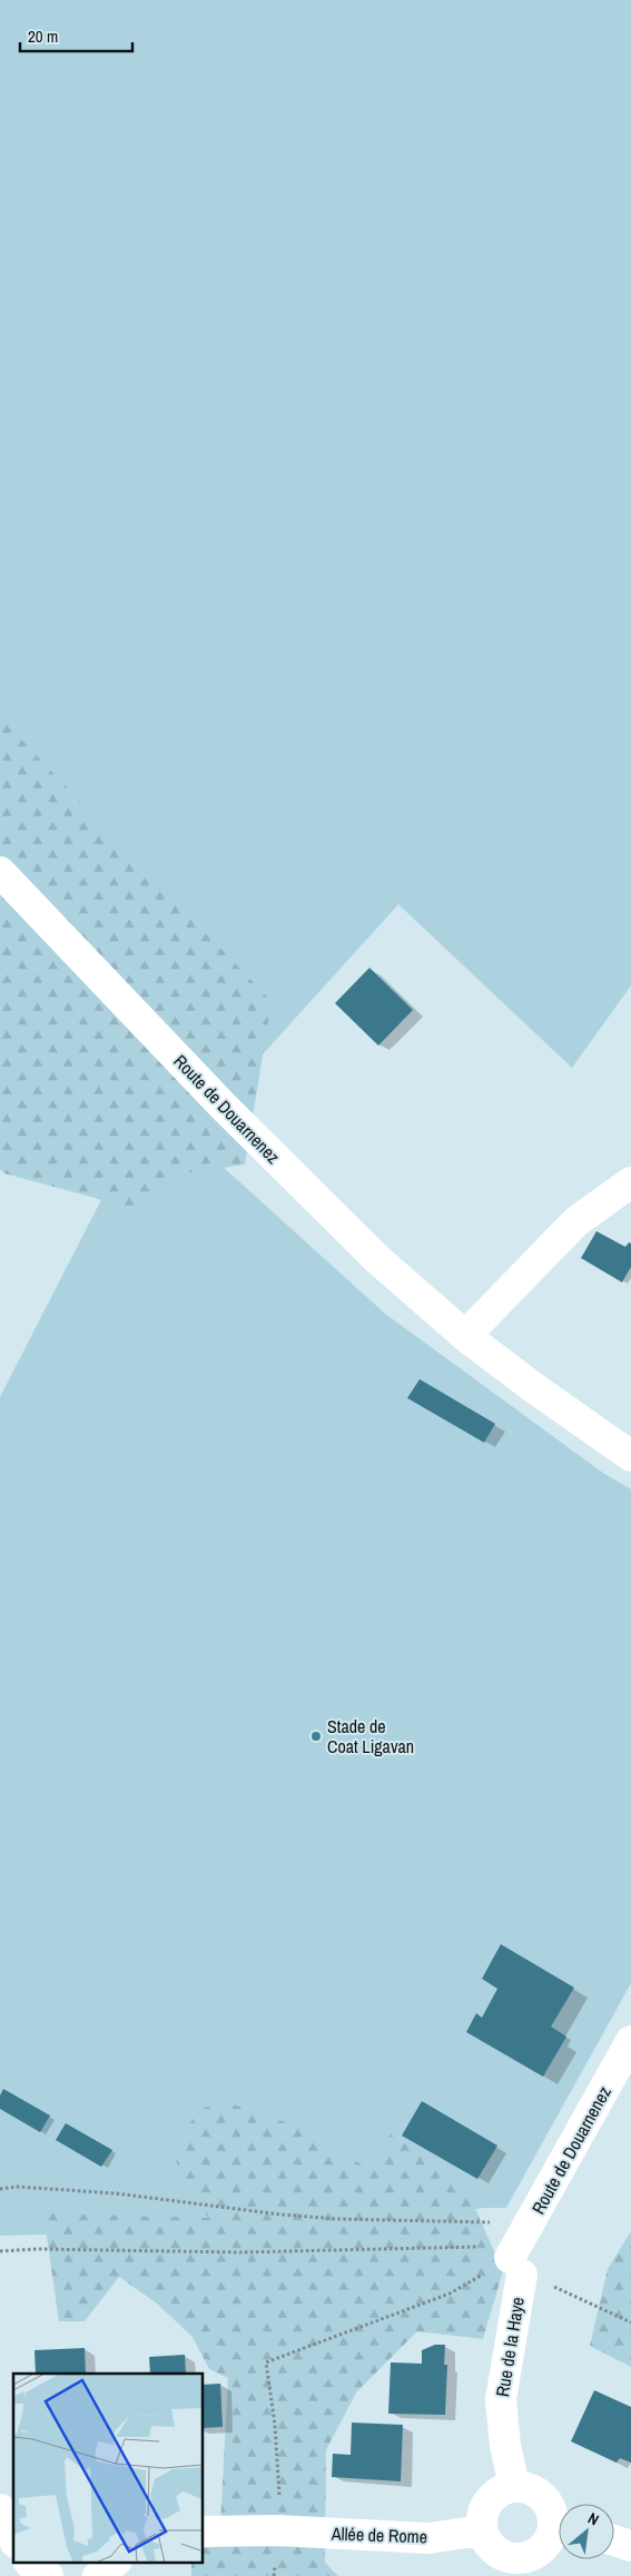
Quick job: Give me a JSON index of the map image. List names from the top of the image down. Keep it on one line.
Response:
{"streets":{"street":["Route de Douarnenez","Rue de la Haye","Allée de Rome"]},"crossings":[["Route de Douarnenez","Rue de la Haye"]],"places":["Stade de Coat Ligavan"],"scale_bar":"20 m","north":"top right"}
